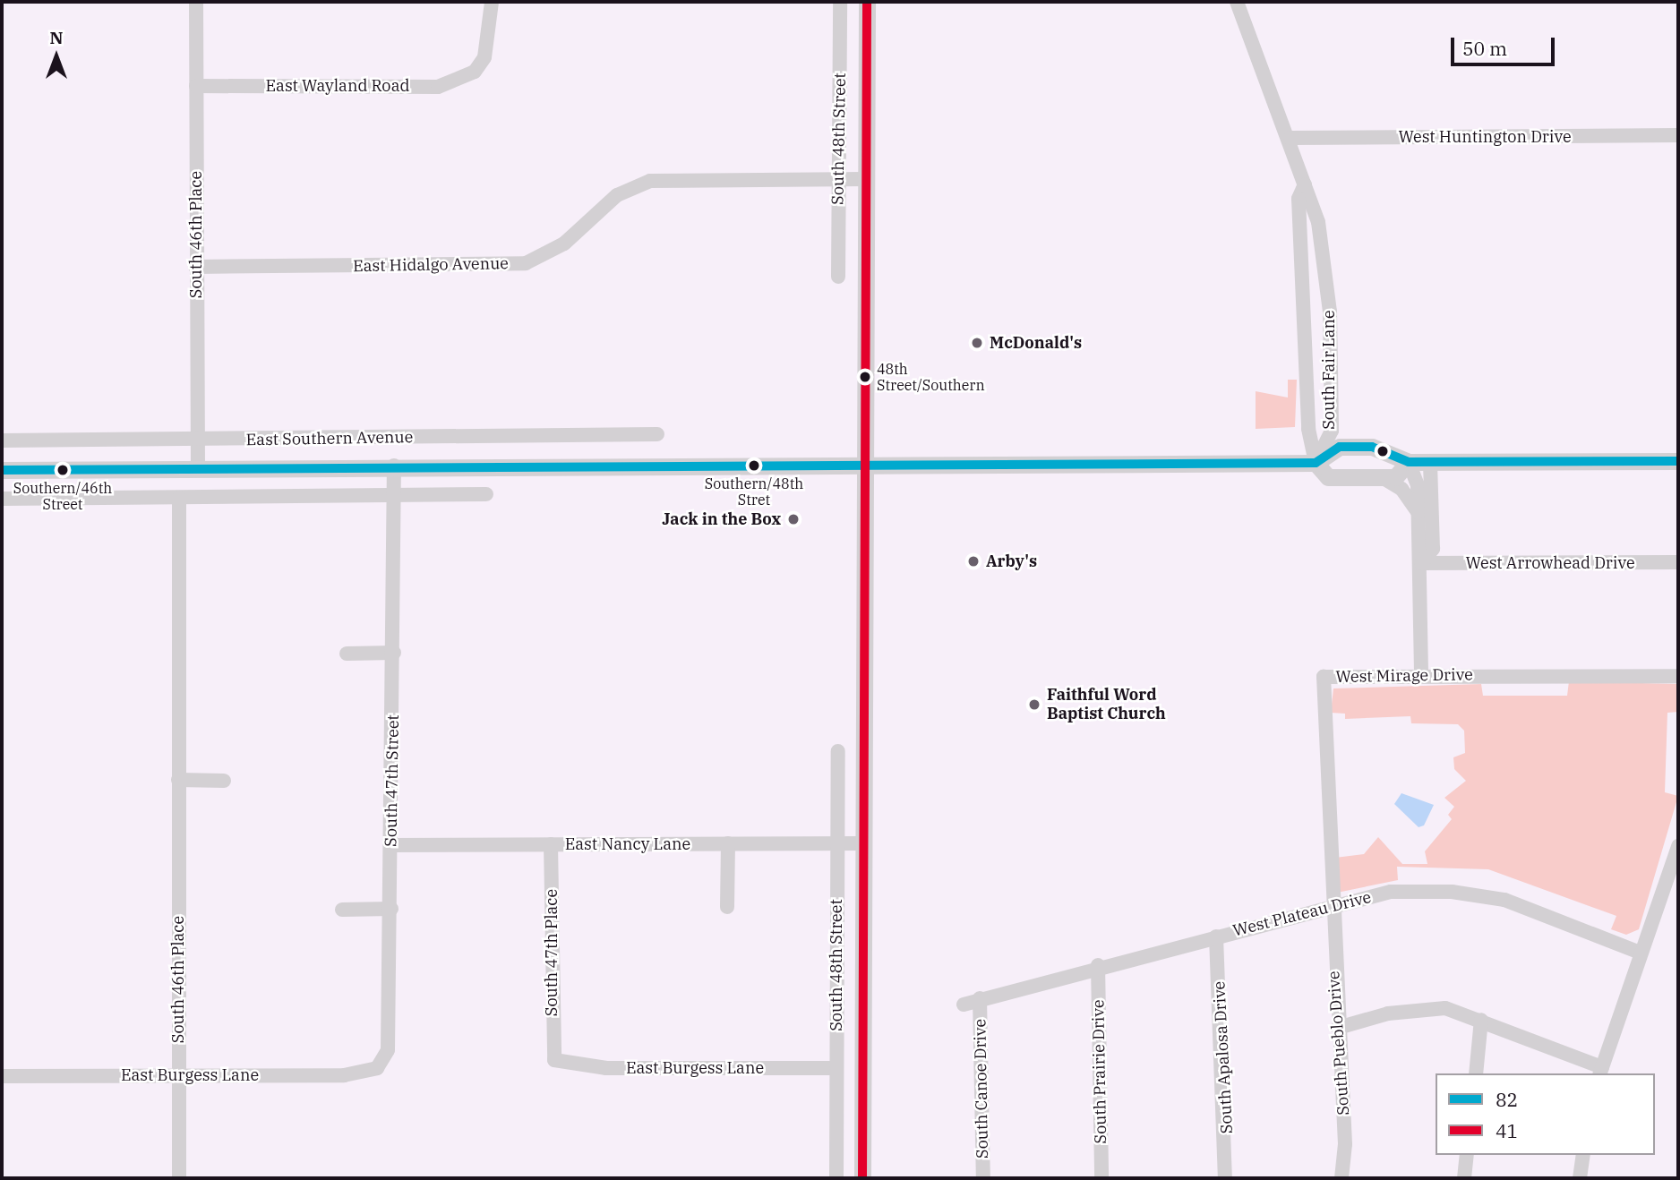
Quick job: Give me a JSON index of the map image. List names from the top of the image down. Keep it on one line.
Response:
{"streets":{"main road":["South 48th Street","East Southern Avenue"],"street":["East Wayland Road","West Huntington Drive","South 46th Place","East Hidalgo Avenue","South Fair Lane","West Arrowhead Drive","West Mirage Drive","South 47th Street","East Nancy Lane","West Plateau Drive","South 47th Place","South Pueblo Drive","South Apalosa Drive","East Burgess Lane","South Prairie Drive","South Canoe Drive"]},"crossings":[["East Wayland Road","South 46th Place"],["West Huntington Drive","South Fair Lane"],["South 48th Street","East Hidalgo Avenue"],["South 48th Street","East Southern Avenue"],["South 48th Street","East Nancy Lane"],["South 48th Street","East Burgess Lane"],["South 46th Place","East Hidalgo Avenue"],["South 46th Place","East Southern Avenue"],["South 46th Place","East Burgess Lane"],["South Fair Lane","East Southern Avenue"],["East Southern Avenue","South 47th Street"],["West Mirage Drive","West Plateau Drive"],["West Mirage Drive","South Pueblo Drive"],["South 47th Street","East Nancy Lane"],["South 47th Street","East Burgess Lane"],["East Nancy Lane","South 47th Place"],["West Plateau Drive","South Pueblo Drive"],["West Plateau Drive","South Apalosa Drive"],["West Plateau Drive","South Prairie Drive"],["West Plateau Drive","South Canoe Drive"],["South 47th Place","East Burgess Lane"]],"places":["McDonald's","48th Street/Southern","Southern/48th Stret","Southern/46th Street","Jack in the Box","Arby's","Faithful Word Baptist Church"],"lines":["transit line 41","transit line 82"],"legend":["82","41"],"scale_bar":"50 m","north":"top"}
